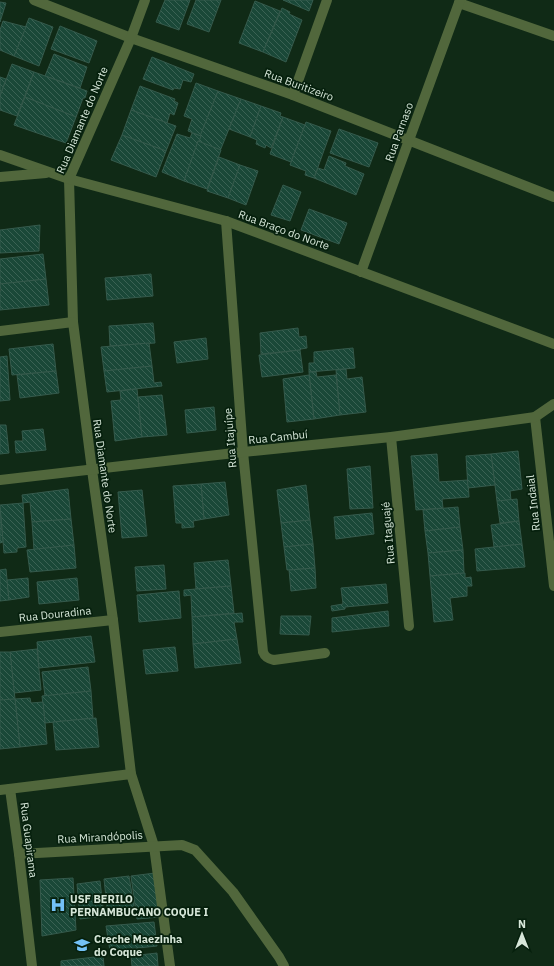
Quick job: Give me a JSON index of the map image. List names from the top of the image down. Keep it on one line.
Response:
{"streets":{"street":["Rua Buritizeiro","Rua Diamante do Norte","Rua Parnaso","Rua Braço do Norte","Rua Cambuí","Rua Itajuípe","Rua Indaial","Rua Itaguajé","Rua Douradina","Rua Mirandópolis","Rua Guapirama"]},"crossings":[["Rua Buritizeiro","Rua Diamante do Norte"],["Rua Buritizeiro","Rua Parnaso"],["Rua Diamante do Norte","Rua Braço do Norte"],["Rua Diamante do Norte","Rua Cambuí"],["Rua Diamante do Norte","Rua Douradina"],["Rua Diamante do Norte","Rua Mirandópolis"],["Rua Parnaso","Rua Braço do Norte"],["Rua Braço do Norte","Rua Itajuípe"],["Rua Cambuí","Rua Itajuípe"],["Rua Cambuí","Rua Indaial"],["Rua Cambuí","Rua Itaguajé"],["Rua Mirandópolis","Rua Guapirama"]],"places":{"hospital":["USF BERILO PERNAMBUCANO COQUE I"],"school or university":["Creche Maezinha do Coque"]},"north":"top"}
